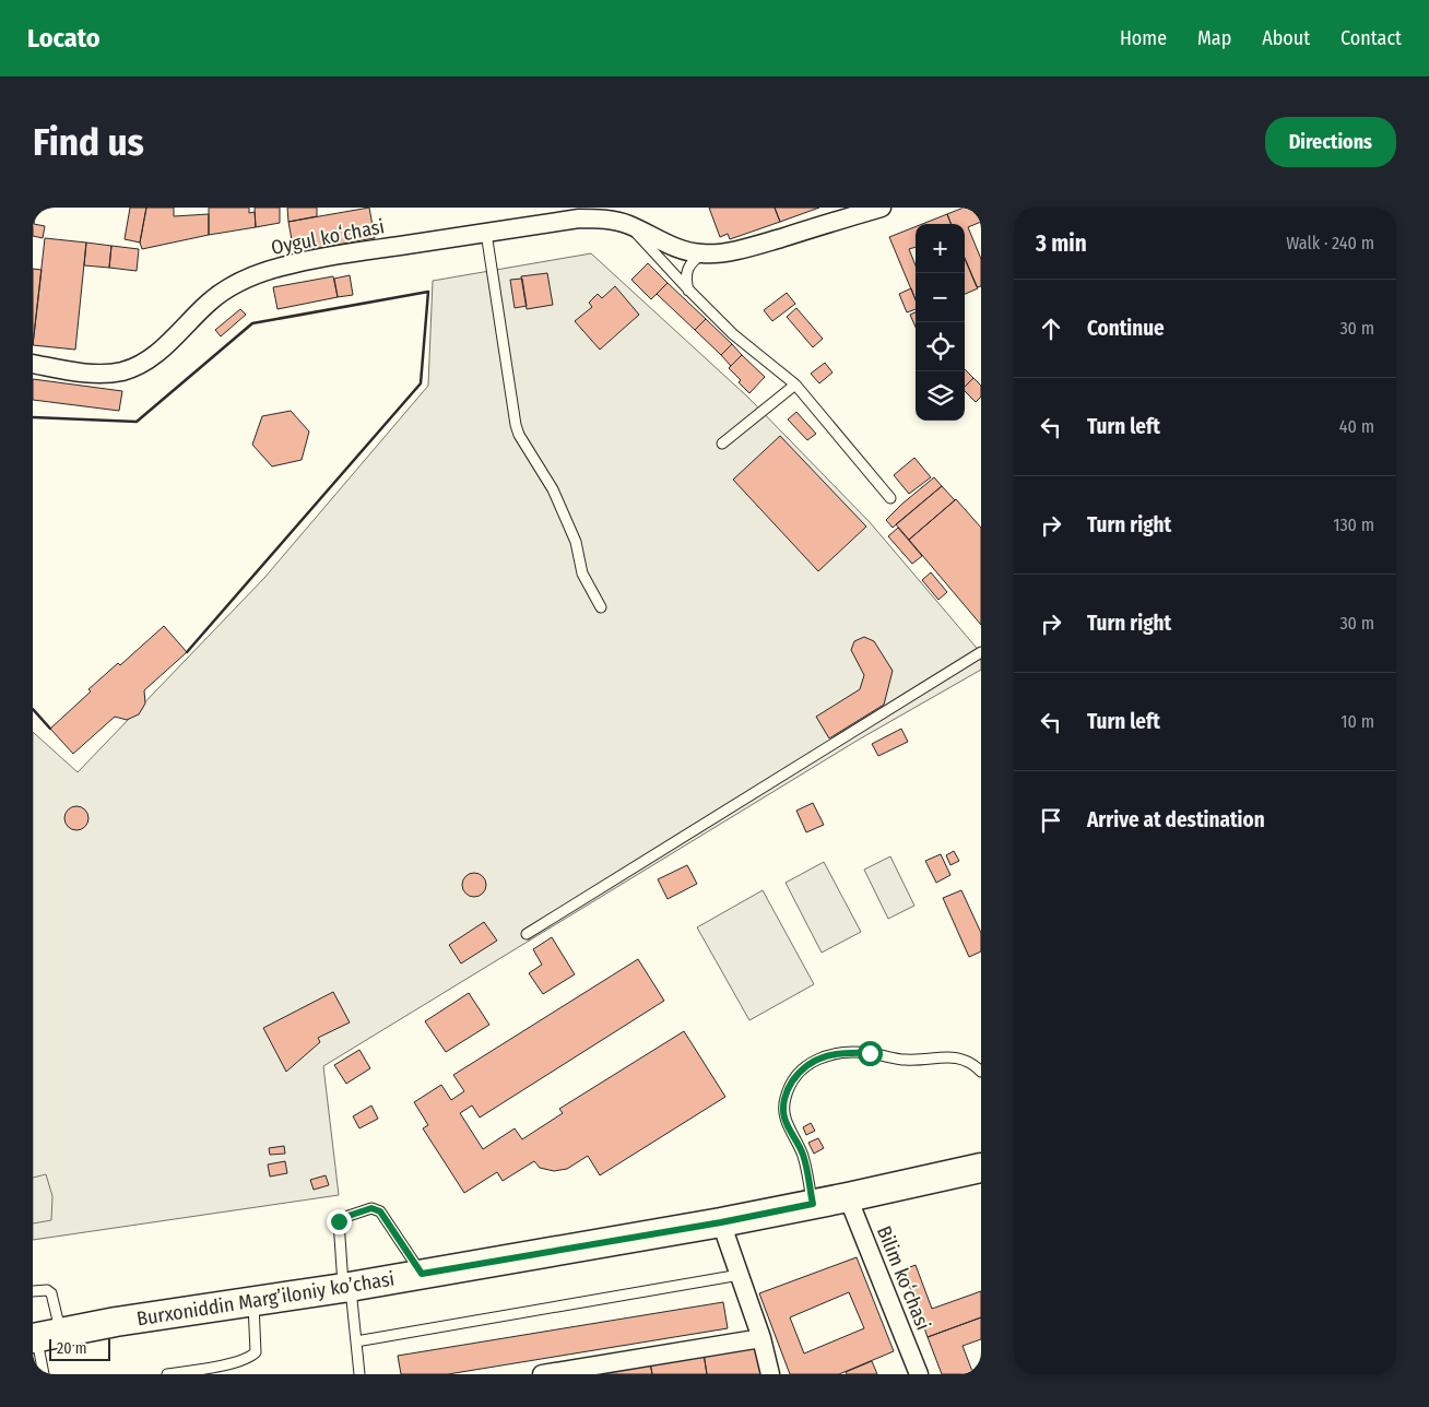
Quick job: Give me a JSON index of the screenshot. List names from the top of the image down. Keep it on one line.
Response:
{"streets":{"main road":["Burxoniddin Marg’iloniy ko’chasi"],"street":["Oygul koʻchasi","Bilim koʻchasi"]},"crossings":[["Bilim koʻchasi","Burxoniddin Marg’iloniy ko’chasi"]],"scale_bar":"20 m","page":{"header":"Locato","nav":["Home","Map","About","Contact"],"buttons":"Directions","title":"Find us","heading":["3 min","Walk · 240 m"],"map_buttons":["+","−"],"list":[["Continue","30 m"],["Turn left","40 m"],["Turn right","130 m"],["Turn right","30 m"],["Turn left","10 m"],"Arrive at destination"],"scale":"20 m"}}
